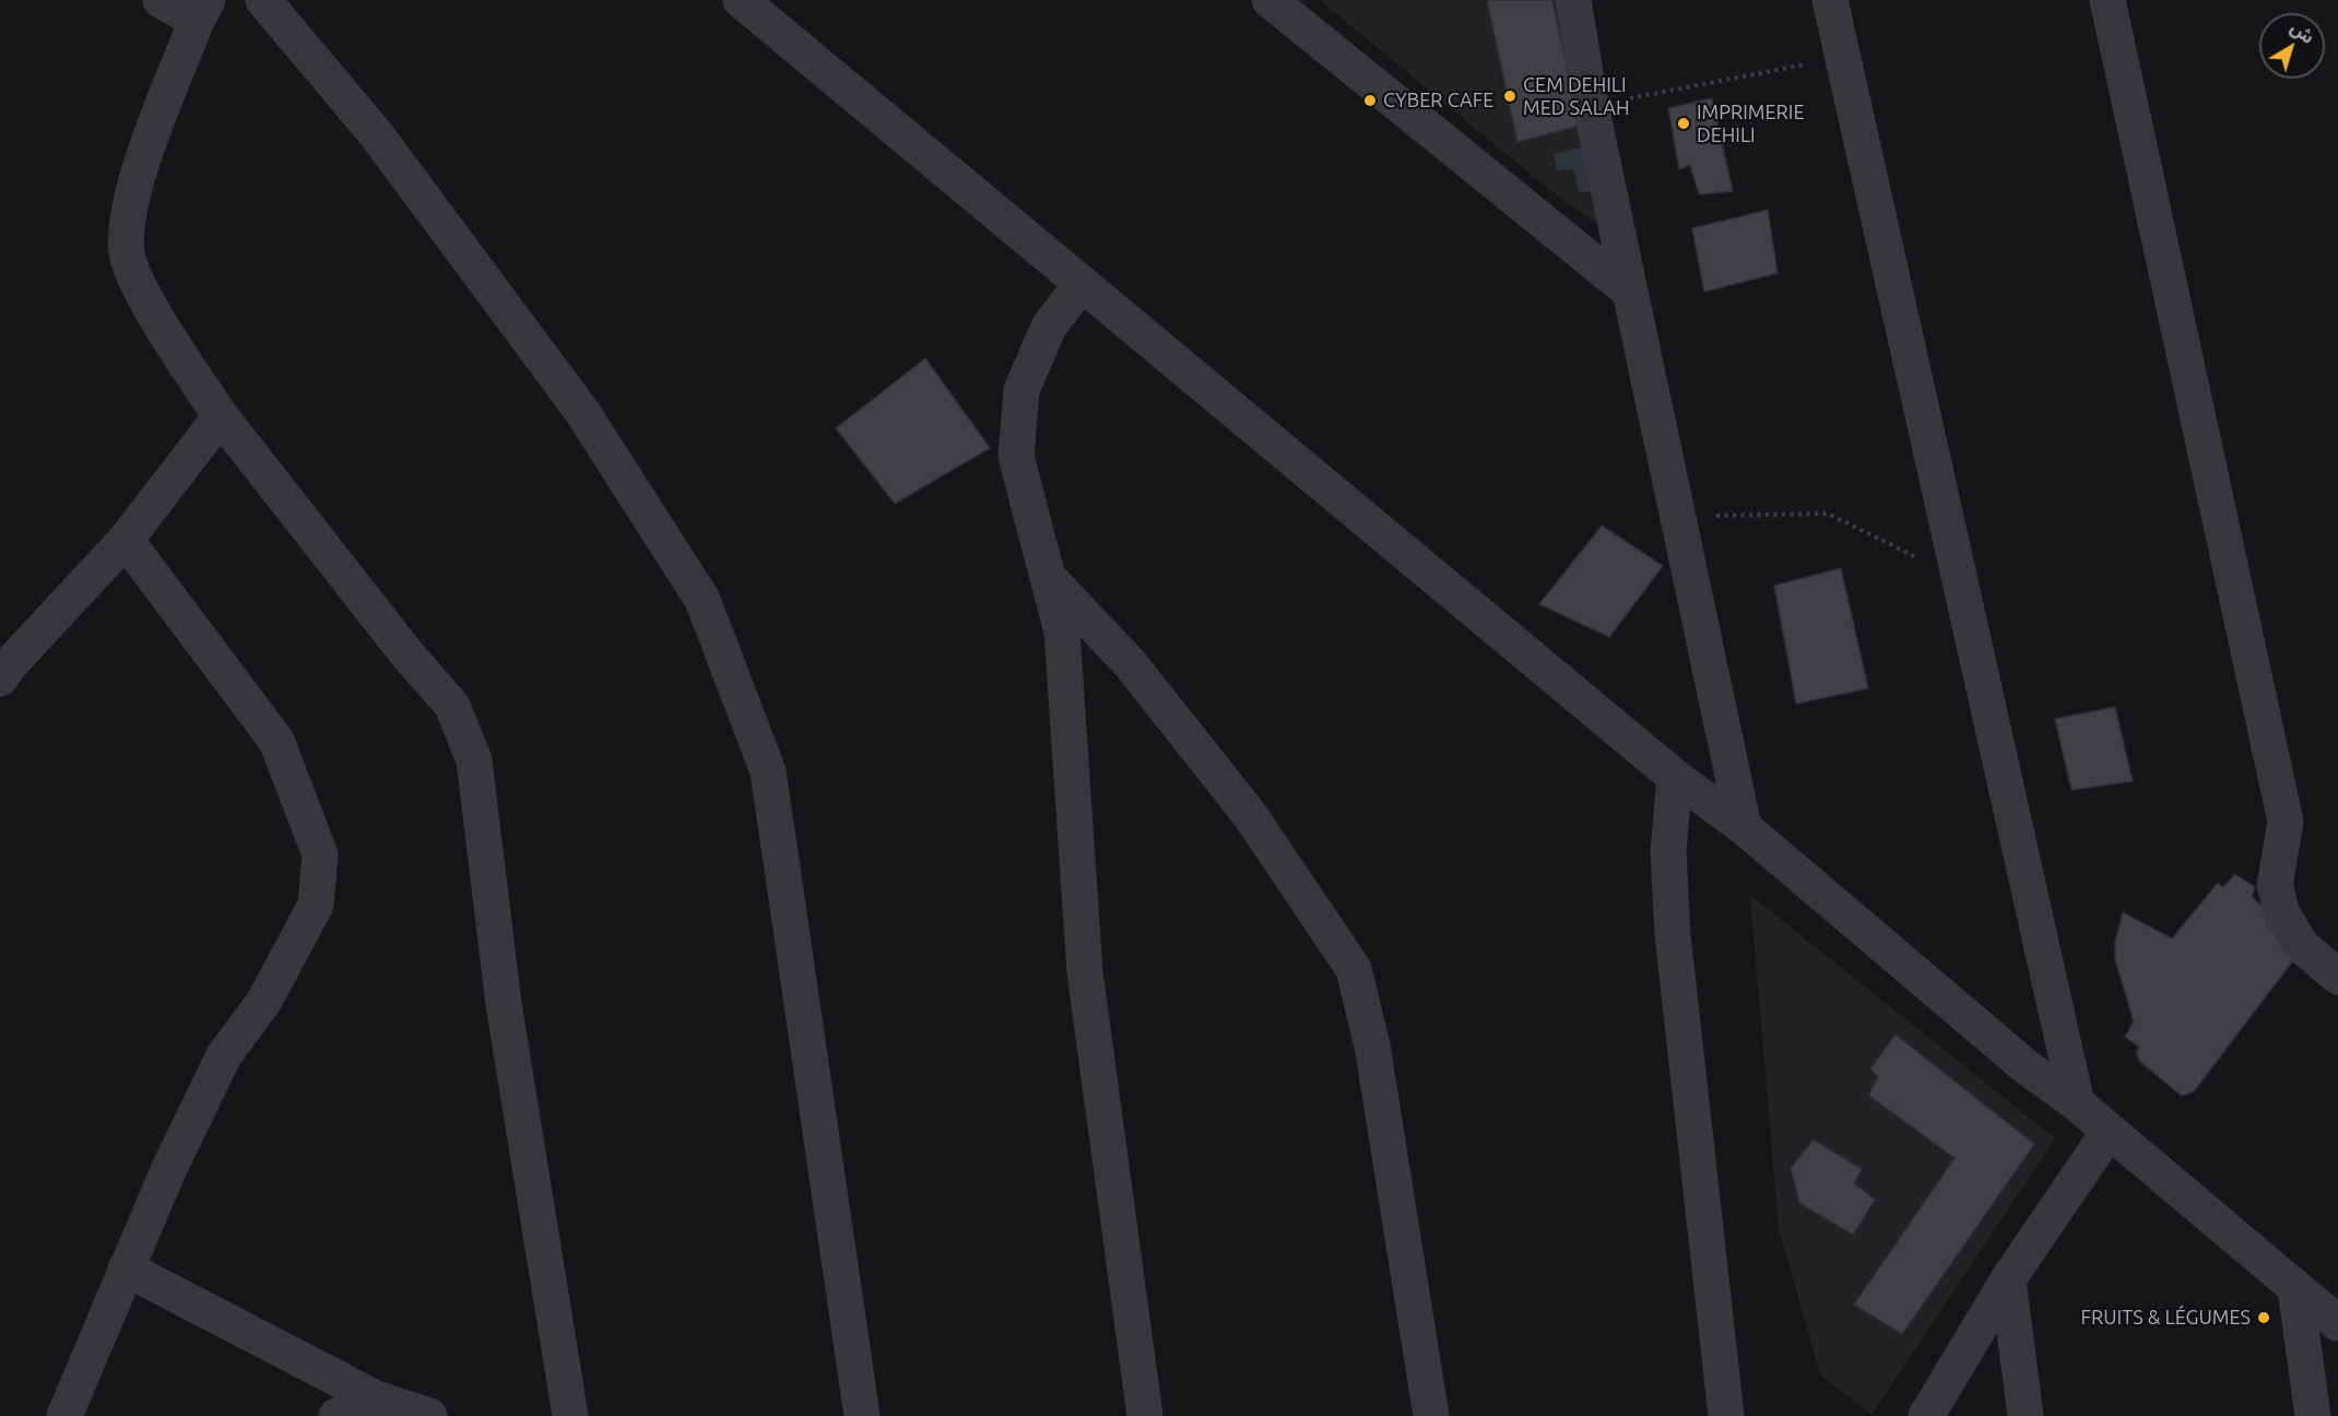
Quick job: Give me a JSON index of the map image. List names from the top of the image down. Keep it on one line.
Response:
{"places":["CEM DEHILI MED SALAH","CYBER CAFE","IMPRIMERIE DEHILI","FRUITS & LÉGUMES"],"north":"top right"}
